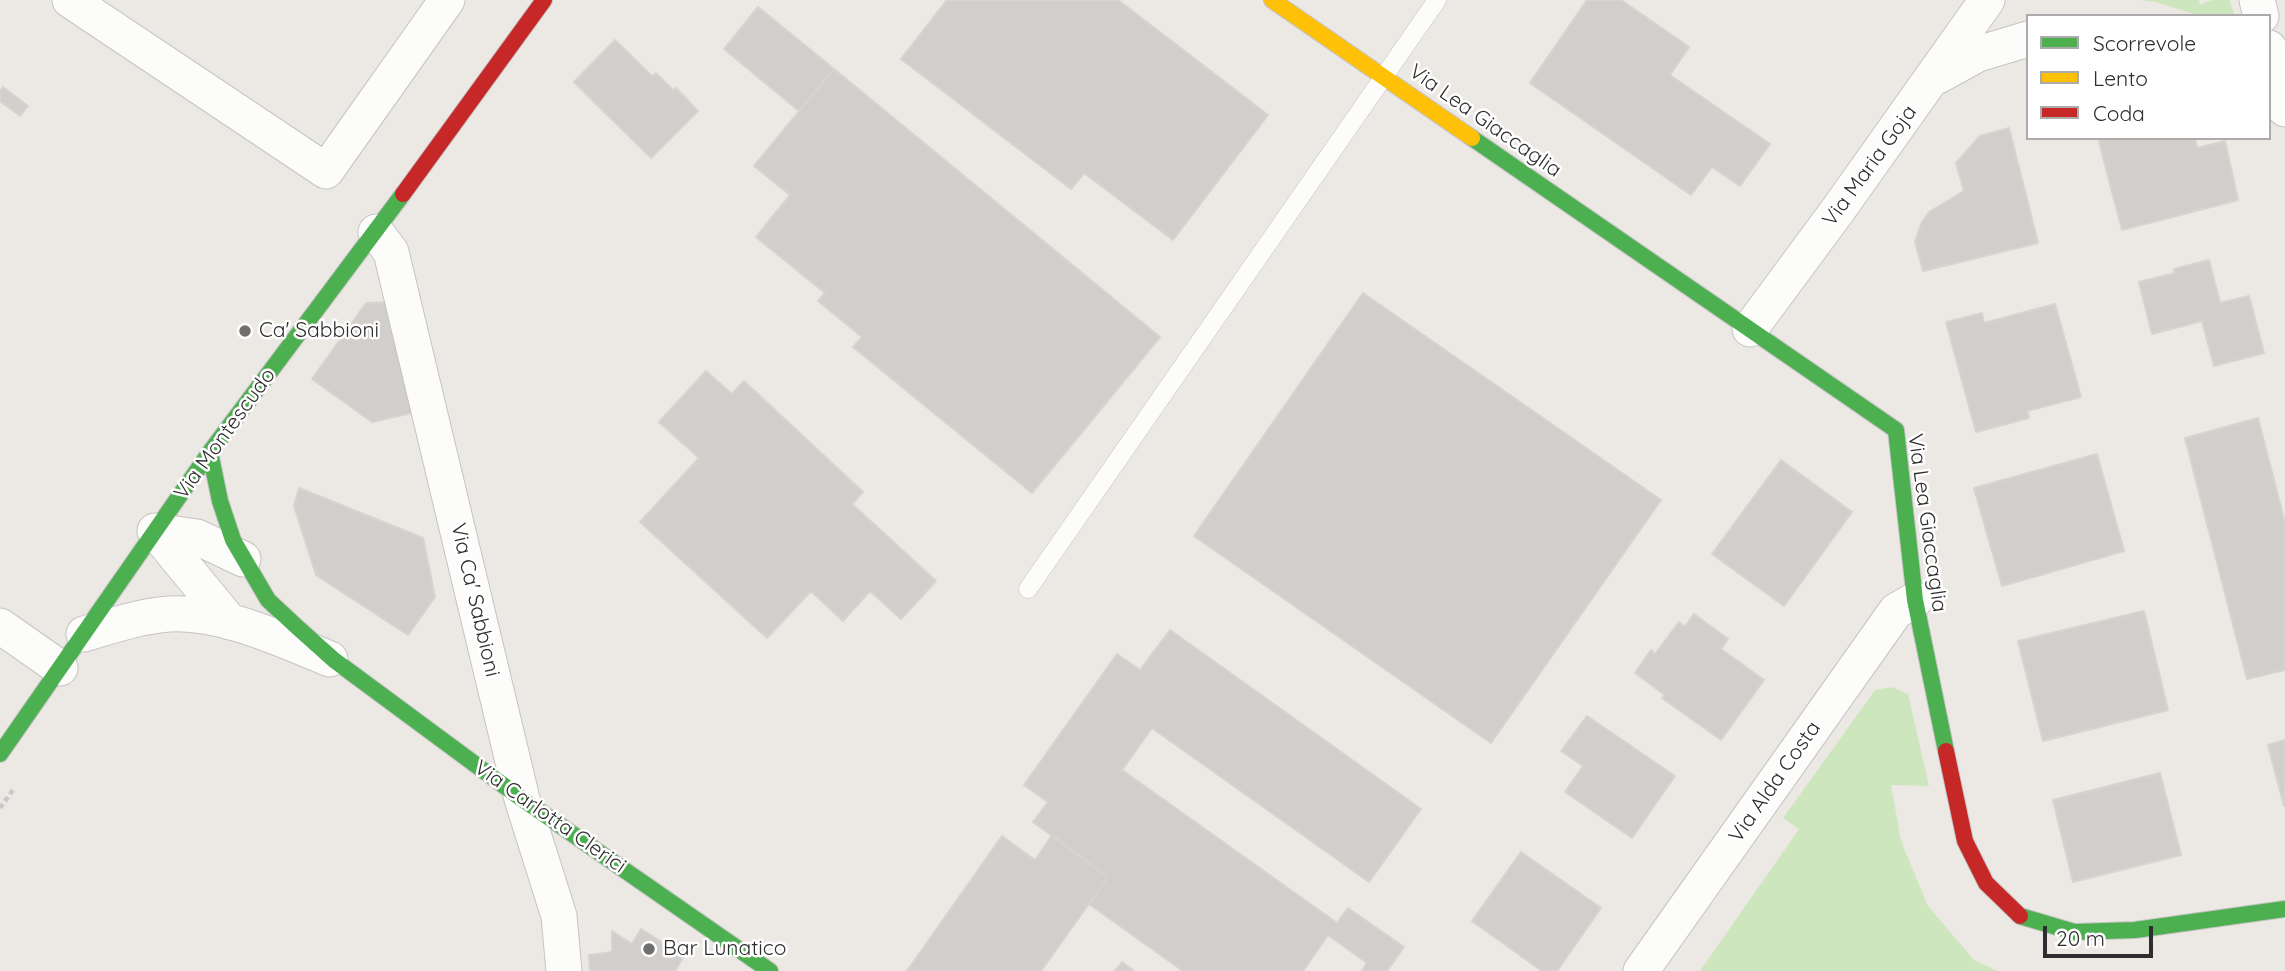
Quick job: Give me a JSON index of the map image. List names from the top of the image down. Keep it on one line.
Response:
{"streets":{"street":["Via Lea Giaccaglia","Via Maria Goja","Via Montescudo","Via Ca' Sabbioni","Via Alda Costa","Via Carlotta Clerici"]},"crossings":[["Via Lea Giaccaglia","Via Maria Goja"],["Via Lea Giaccaglia","Via Alda Costa"],["Via Montescudo","Via Ca' Sabbioni"],["Via Montescudo","Via Carlotta Clerici"],["Via Ca' Sabbioni","Via Carlotta Clerici"]],"places":["Ca' Sabbioni","Bar Lunatico"],"legend":["Scorrevole","Lento","Coda"],"scale_bar":"20 m"}
